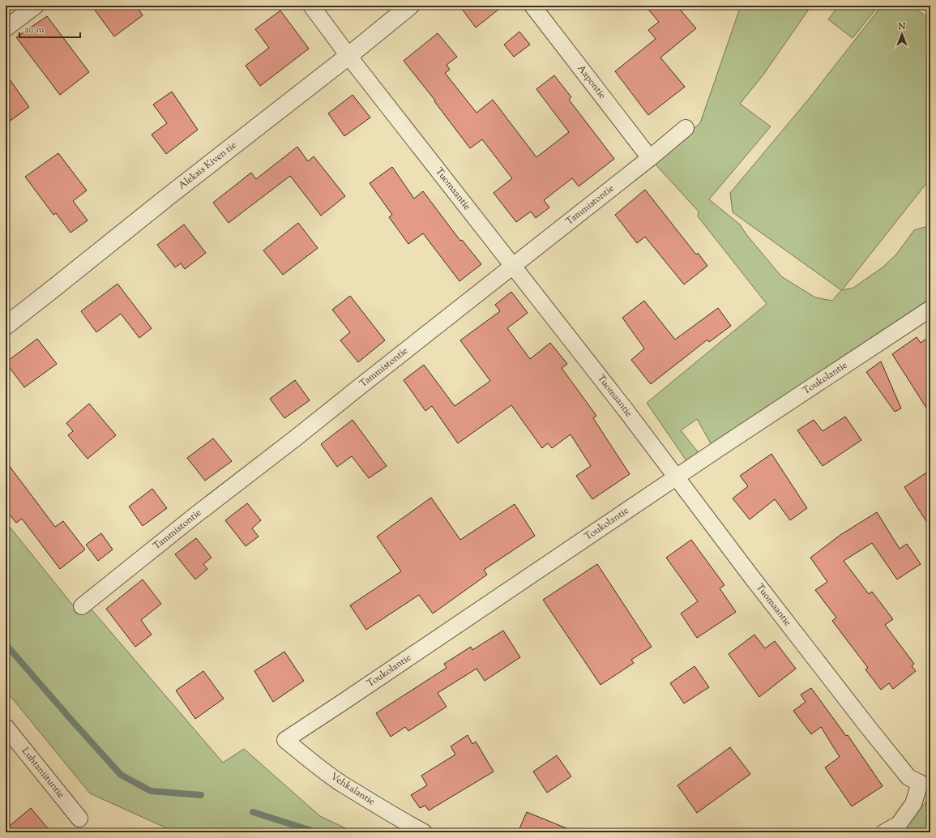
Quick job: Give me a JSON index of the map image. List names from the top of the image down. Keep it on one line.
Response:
{"streets":{"street":["Aapontie","Aleksis Kiven tie","Tuomaantie","Tammistontie","Toukolantie","Luhtaniituntie","Vehkalantie"]},"crossings":[["Aapontie","Tammistontie"],["Aleksis Kiven tie","Tuomaantie"],["Tuomaantie","Tammistontie"],["Tuomaantie","Toukolantie"],["Toukolantie","Vehkalantie"]],"scale_bar":"20 m","north":"top"}
